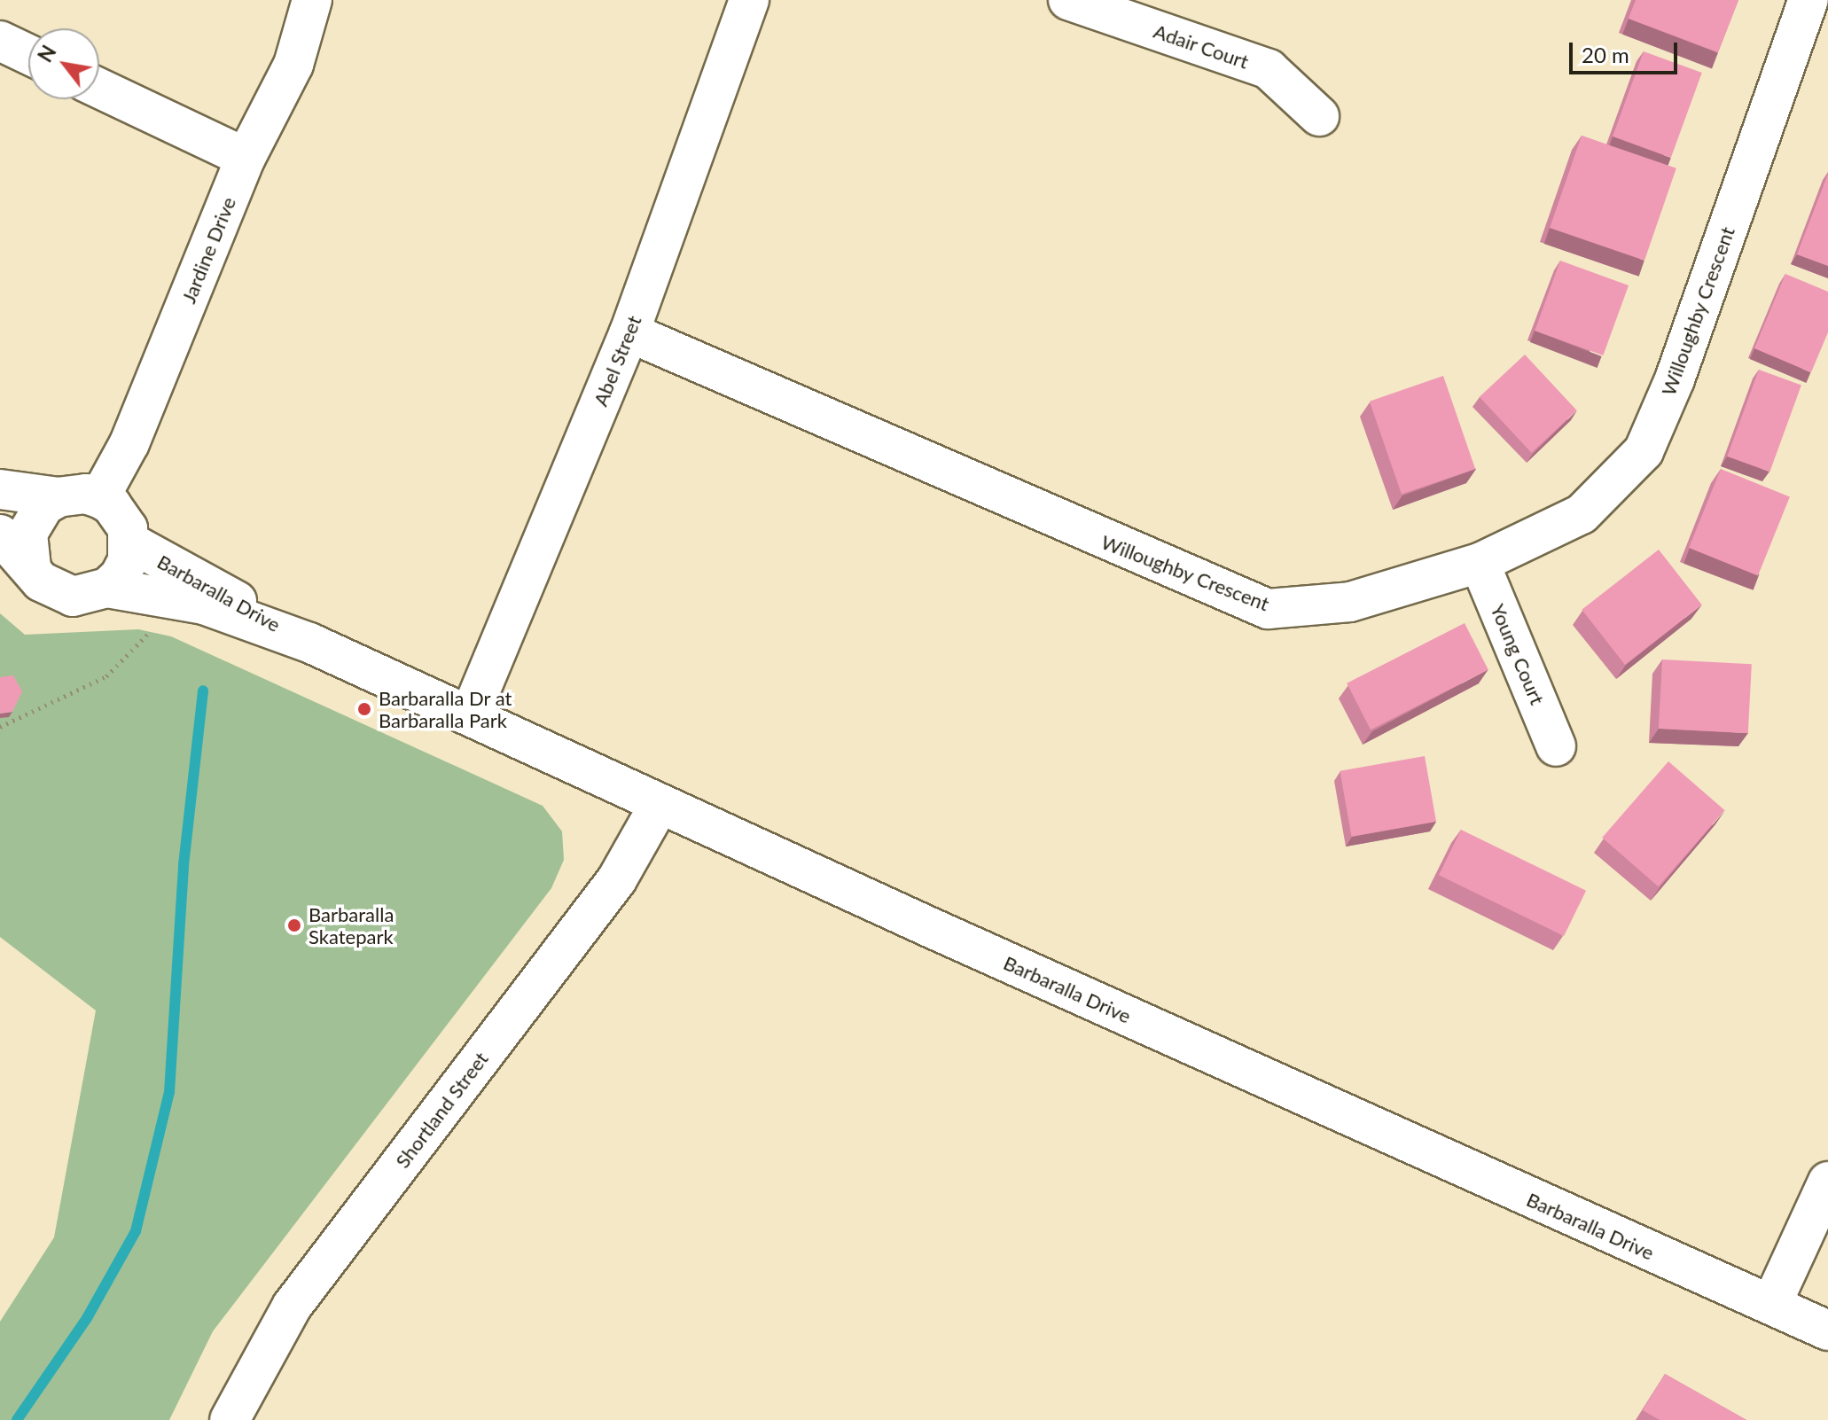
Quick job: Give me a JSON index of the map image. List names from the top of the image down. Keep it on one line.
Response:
{"streets":{"street":["Adair Court","Jardine Drive","Willoughby Crescent","Abel Street","Barbaralla Drive","Young Court","Shortland Street"]},"crossings":[["Jardine Drive","Barbaralla Drive"],["Willoughby Crescent","Abel Street"],["Willoughby Crescent","Young Court"],["Abel Street","Barbaralla Drive"],["Barbaralla Drive","Shortland Street"]],"places":["Barbaralla Dr at Barbaralla Park","Barbaralla Skatepark"],"scale_bar":"20 m","north":"top left"}
